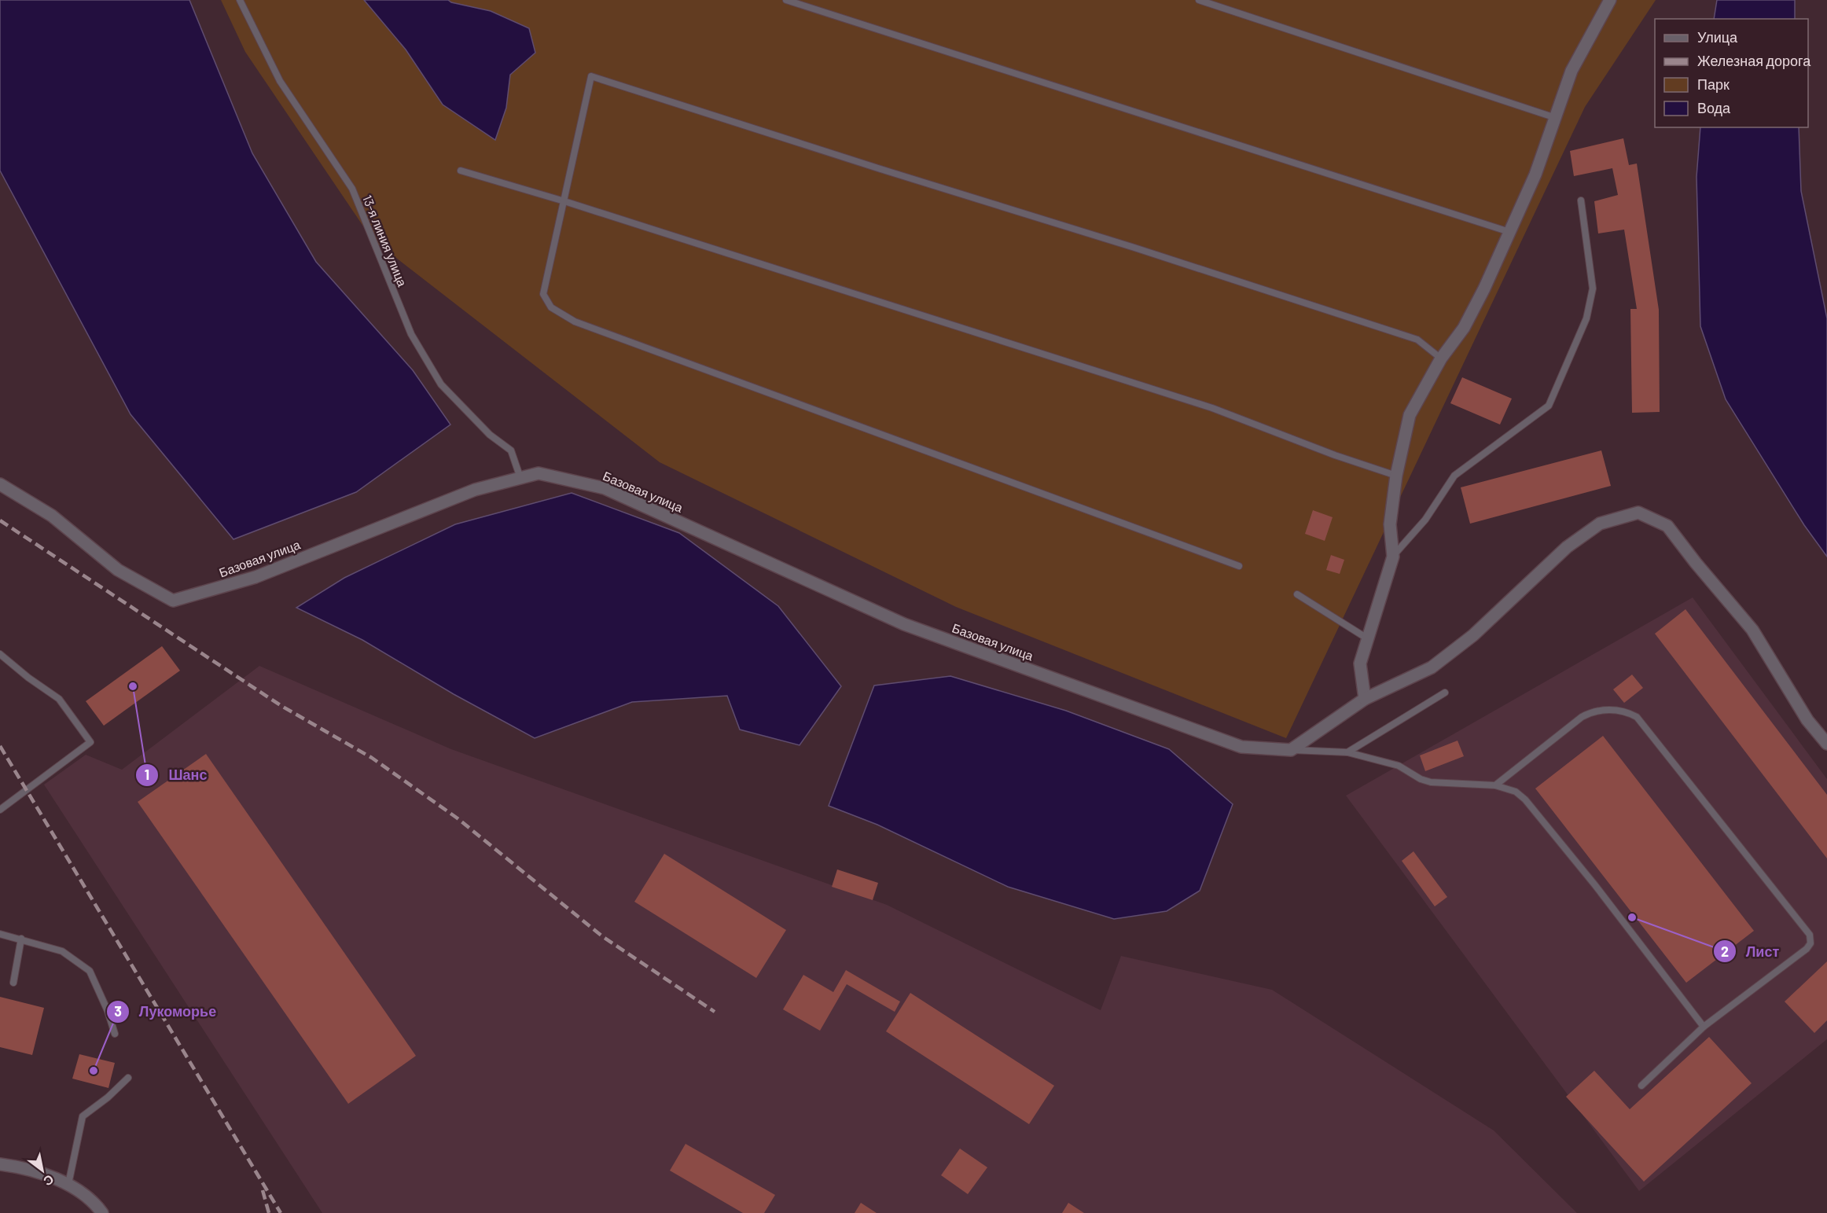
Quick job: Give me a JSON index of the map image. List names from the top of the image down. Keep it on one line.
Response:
{"streets":{"street":["Базовая улица"],"lane":["13-я линия улица"]},"crossings":[["13-я линия улица","Базовая улица"]],"places":["Шанс","Лист","Лукоморье"],"legend":["Улица","Железная дорога","Парк","Вода"],"north":"bottom right"}
